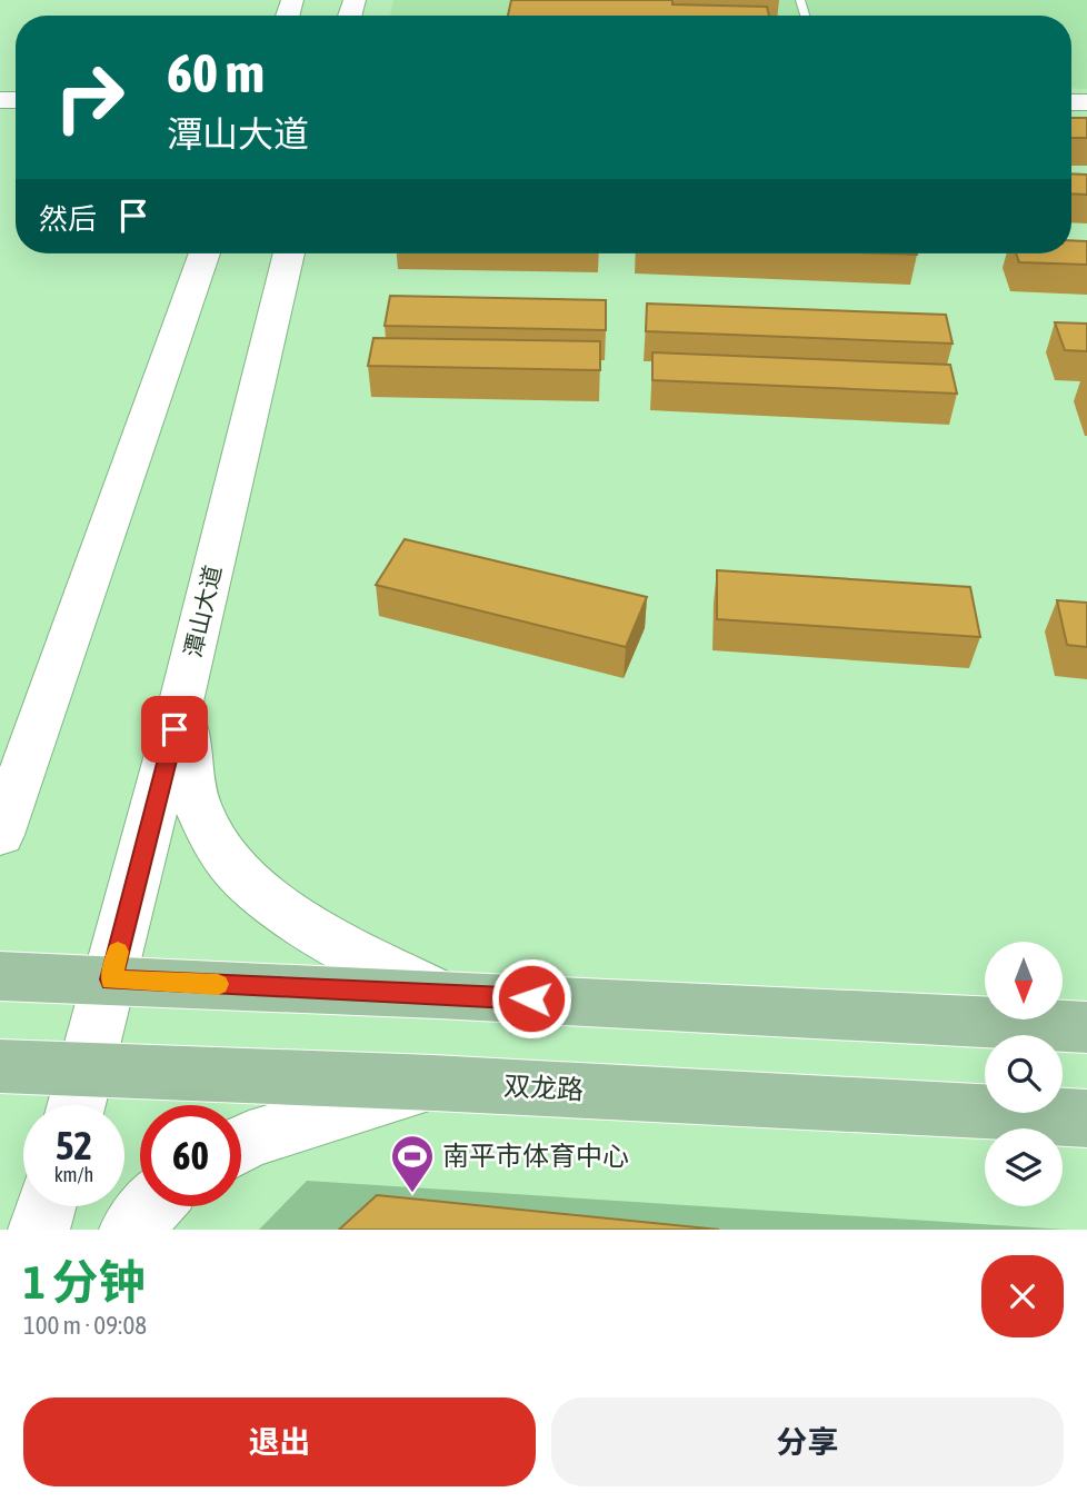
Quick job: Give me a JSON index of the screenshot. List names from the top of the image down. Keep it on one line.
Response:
{"streets":{"main road":["潭山大道","双龙路"]},"crossings":[["潭山大道","双龙路"]],"places":{"sports":["南平市体育中心"]},"north":"bottom","page":{"turn":["60 m","潭山大道"],"then":"然后","speed":"52 km/h","limit":"60","heading":["1 分钟","100 m · 09:08"],"buttons":["退出","分享"]}}
